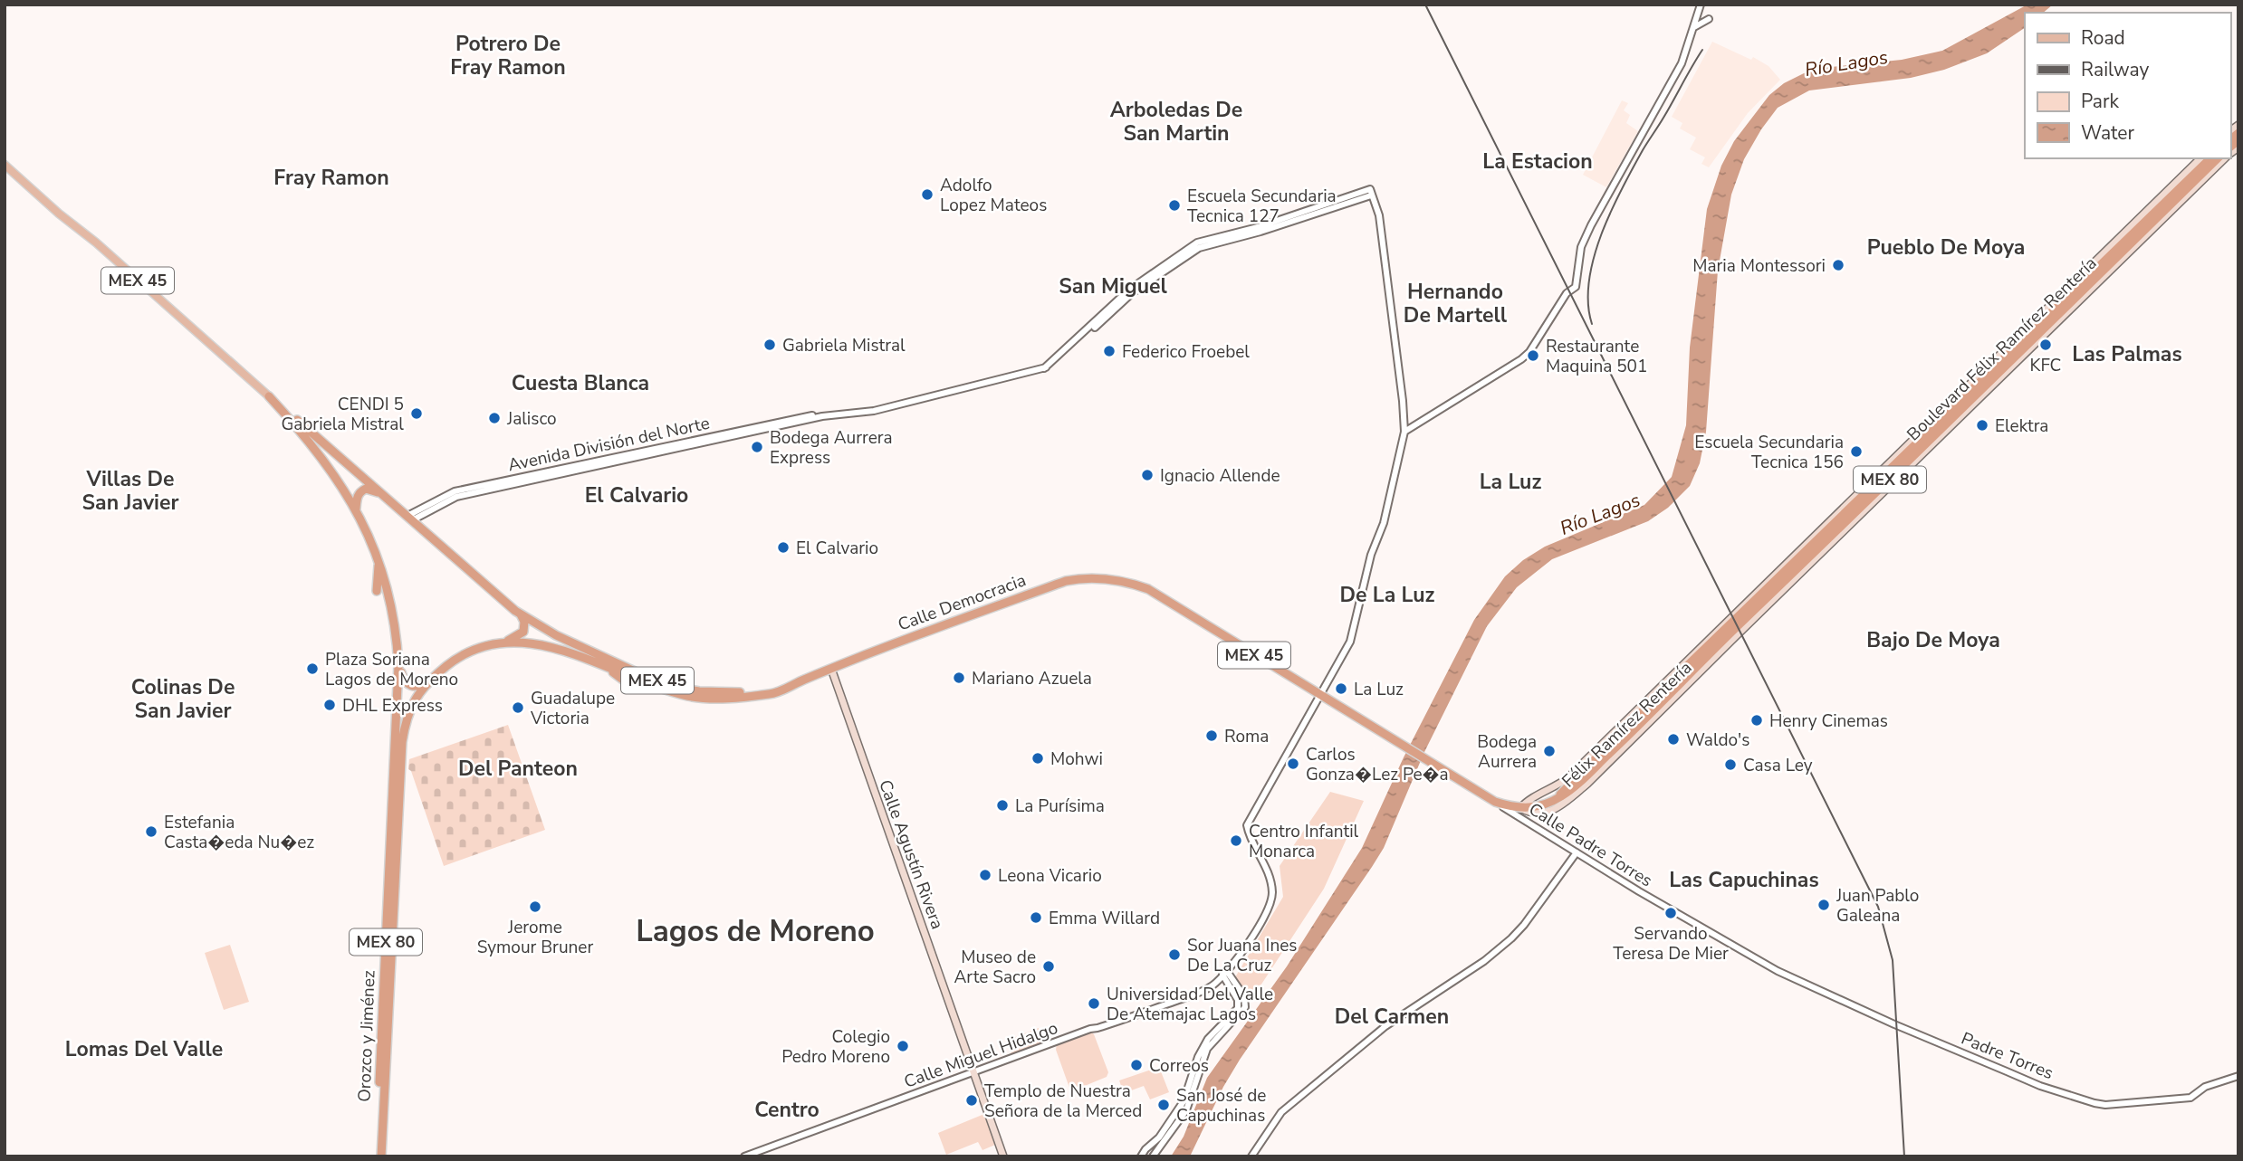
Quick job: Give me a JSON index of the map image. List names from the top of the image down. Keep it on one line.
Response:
{"streets":{"highway":["MEX 45","Boulevard Félix Ramírez Rentería","MEX 80","Calle Democracia","Orozco y Jiménez"],"main road":["Félix Ramírez Rentería","Calle Agustín Rivera"],"street":["Avenida División del Norte","Calle Padre Torres","Calle Miguel Hidalgo","Padre Torres"]},"crossings":[["MEX 45","Boulevard Félix Ramírez Rentería"],["MEX 45","Avenida División del Norte"],["MEX 45","MEX 80"],["MEX 45","Calle Democracia"],["MEX 45","Félix Ramírez Rentería"],["MEX 45","Calle Padre Torres"],["MEX 45","Calle Miguel Hidalgo"],["Boulevard Félix Ramírez Rentería","Félix Ramírez Rentería"],["Boulevard Félix Ramírez Rentería","Calle Padre Torres"],["MEX 80","Orozco y Jiménez"],["Calle Democracia","Calle Agustín Rivera"],["Calle Democracia","Calle Miguel Hidalgo"],["Félix Ramírez Rentería","Calle Padre Torres"],["Calle Padre Torres","Padre Torres"],["Calle Agustín Rivera","Calle Miguel Hidalgo"]],"districts":["Potrero De Fray Ramon","Arboledas De San Martin","La Estacion","Fray Ramon","Pueblo De Moya","San Miguel","Hernando De Martell","Las Palmas","Cuesta Blanca","Villas De San Javier","La Luz","El Calvario","De La Luz","Bajo De Moya","Colinas De San Javier","Del Panteon","Las Capuchinas","Lagos de Moreno","Del Carmen","Lomas Del Valle","Centro"],"water":["Río Lagos"],"places":["Adolfo Lopez Mateos","Escuela Secundaria Tecnica 127","Maria Montessori","Gabriela Mistral","KFC","Federico Froebel","Restaurante Maquina 501","CENDI 5 Gabriela Mistral","Jalisco","Elektra","Bodega Aurrera Express","Escuela Secundaria Tecnica 156","Ignacio Allende","El Calvario","Plaza Soriana Lagos de Moreno","Mariano Azuela","La Luz","DHL Express","Guadalupe Victoria","Henry Cinemas","Roma","Waldo's","Bodega Aurrera","Mohwi","Carlos Gonza�Lez Pe�a","Casa Ley","La Purísima","Estefania Casta�eda Nu�ez","Centro Infantil Monarca","Leona Vicario","Juan Pablo Galeana","Jerome Symour Bruner","Servando Teresa De Mier","Emma Willard","Sor Juana Ines De La Cruz","Museo de Arte Sacro","Universidad Del Valle De Atemajac Lagos","Colegio Pedro Moreno","Correos","Templo de Nuestra Señora de la Merced","San José de Capuchinas"],"legend":["Road","Railway","Park","Water"]}
